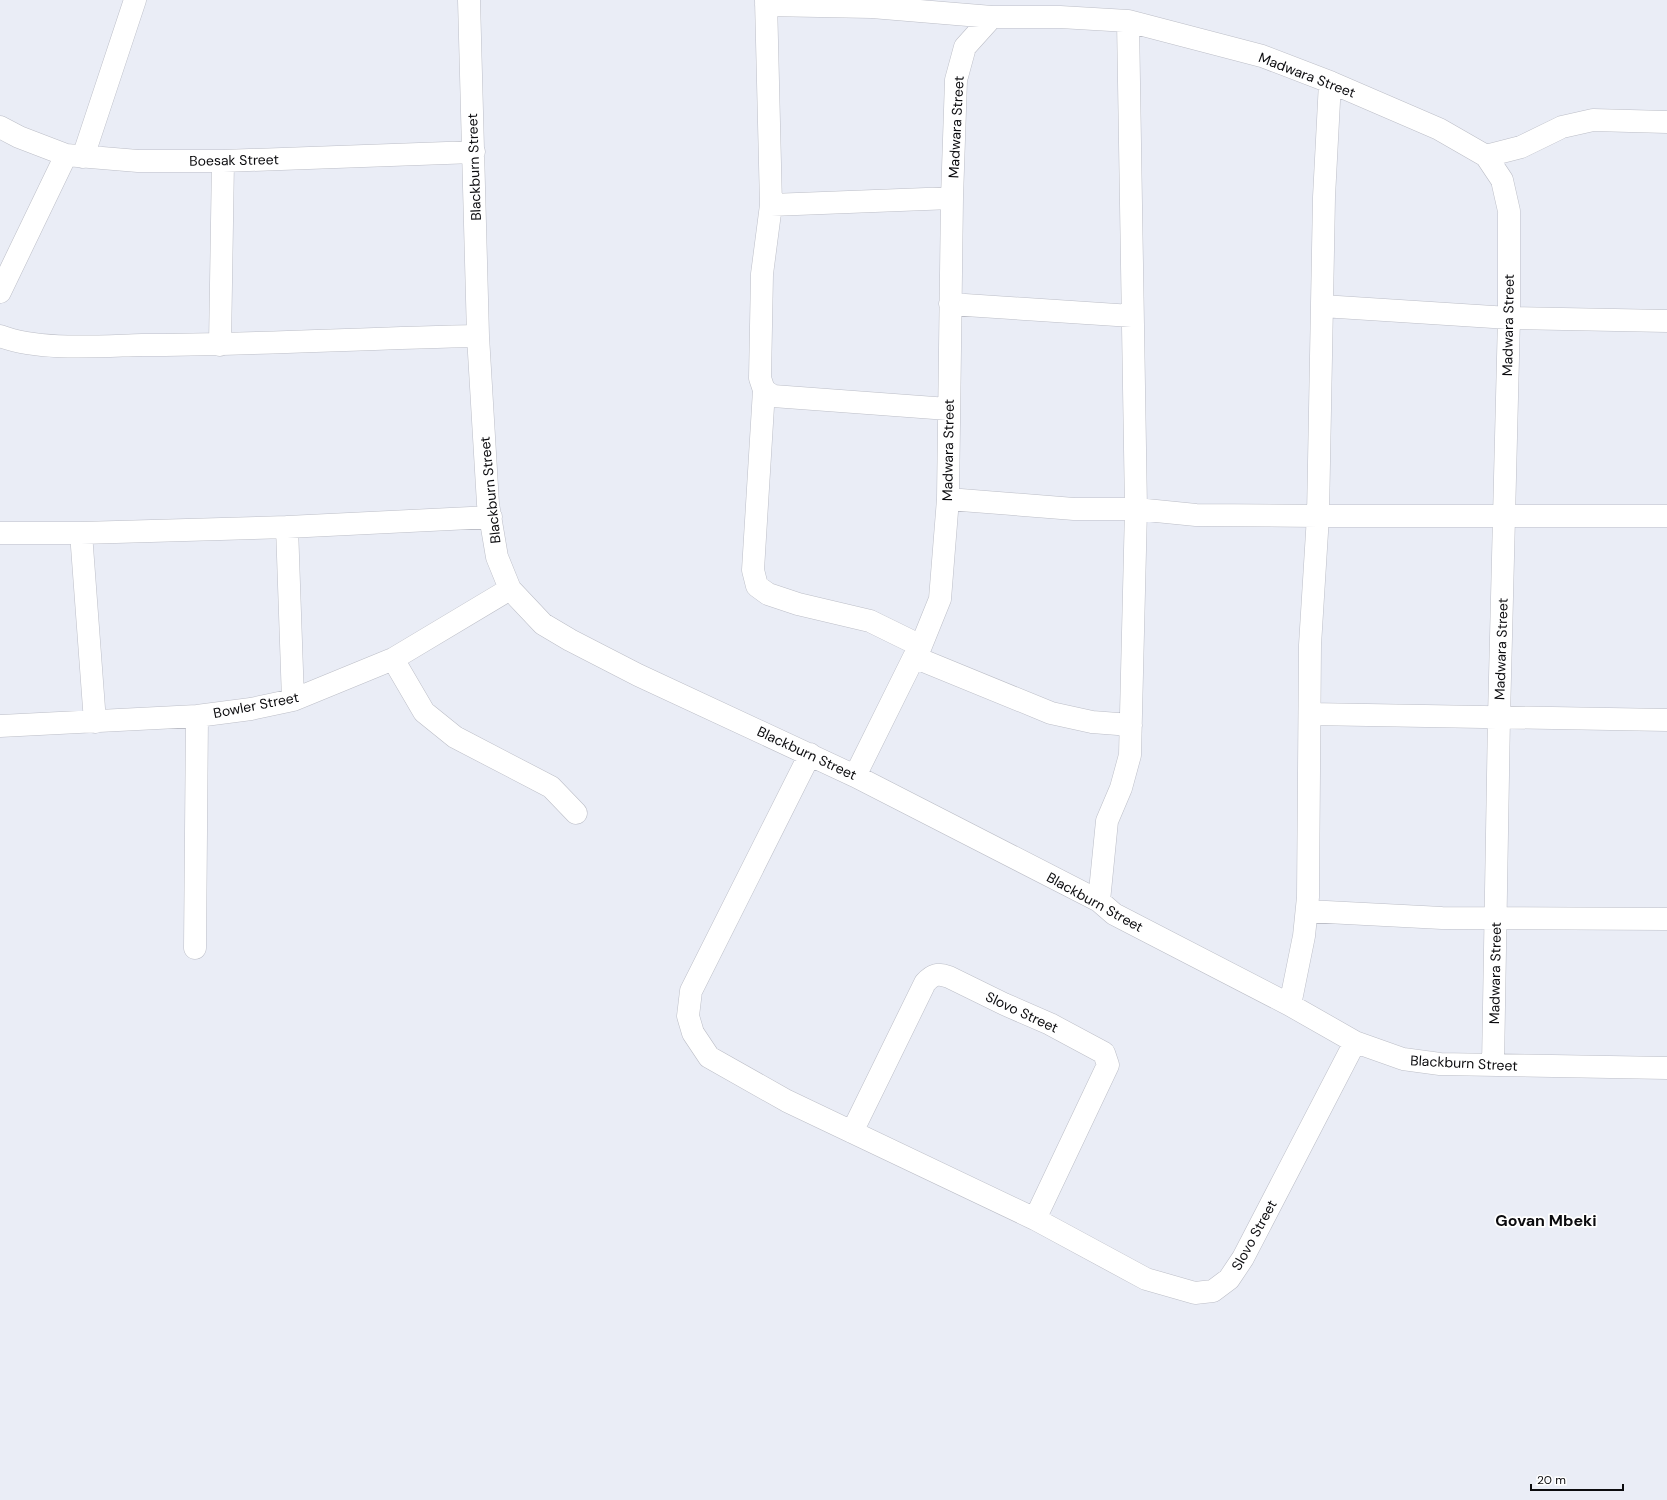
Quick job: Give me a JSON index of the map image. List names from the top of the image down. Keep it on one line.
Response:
{"streets":{"street":["Madwara Street","Boesak Street","Blackburn Street","Bowler Street","Slovo Street"]},"crossings":[["Madwara Street","Blackburn Street"],["Boesak Street","Blackburn Street"],["Blackburn Street","Bowler Street"],["Blackburn Street","Slovo Street"]],"districts":["Govan Mbeki"],"scale_bar":"20 m"}
